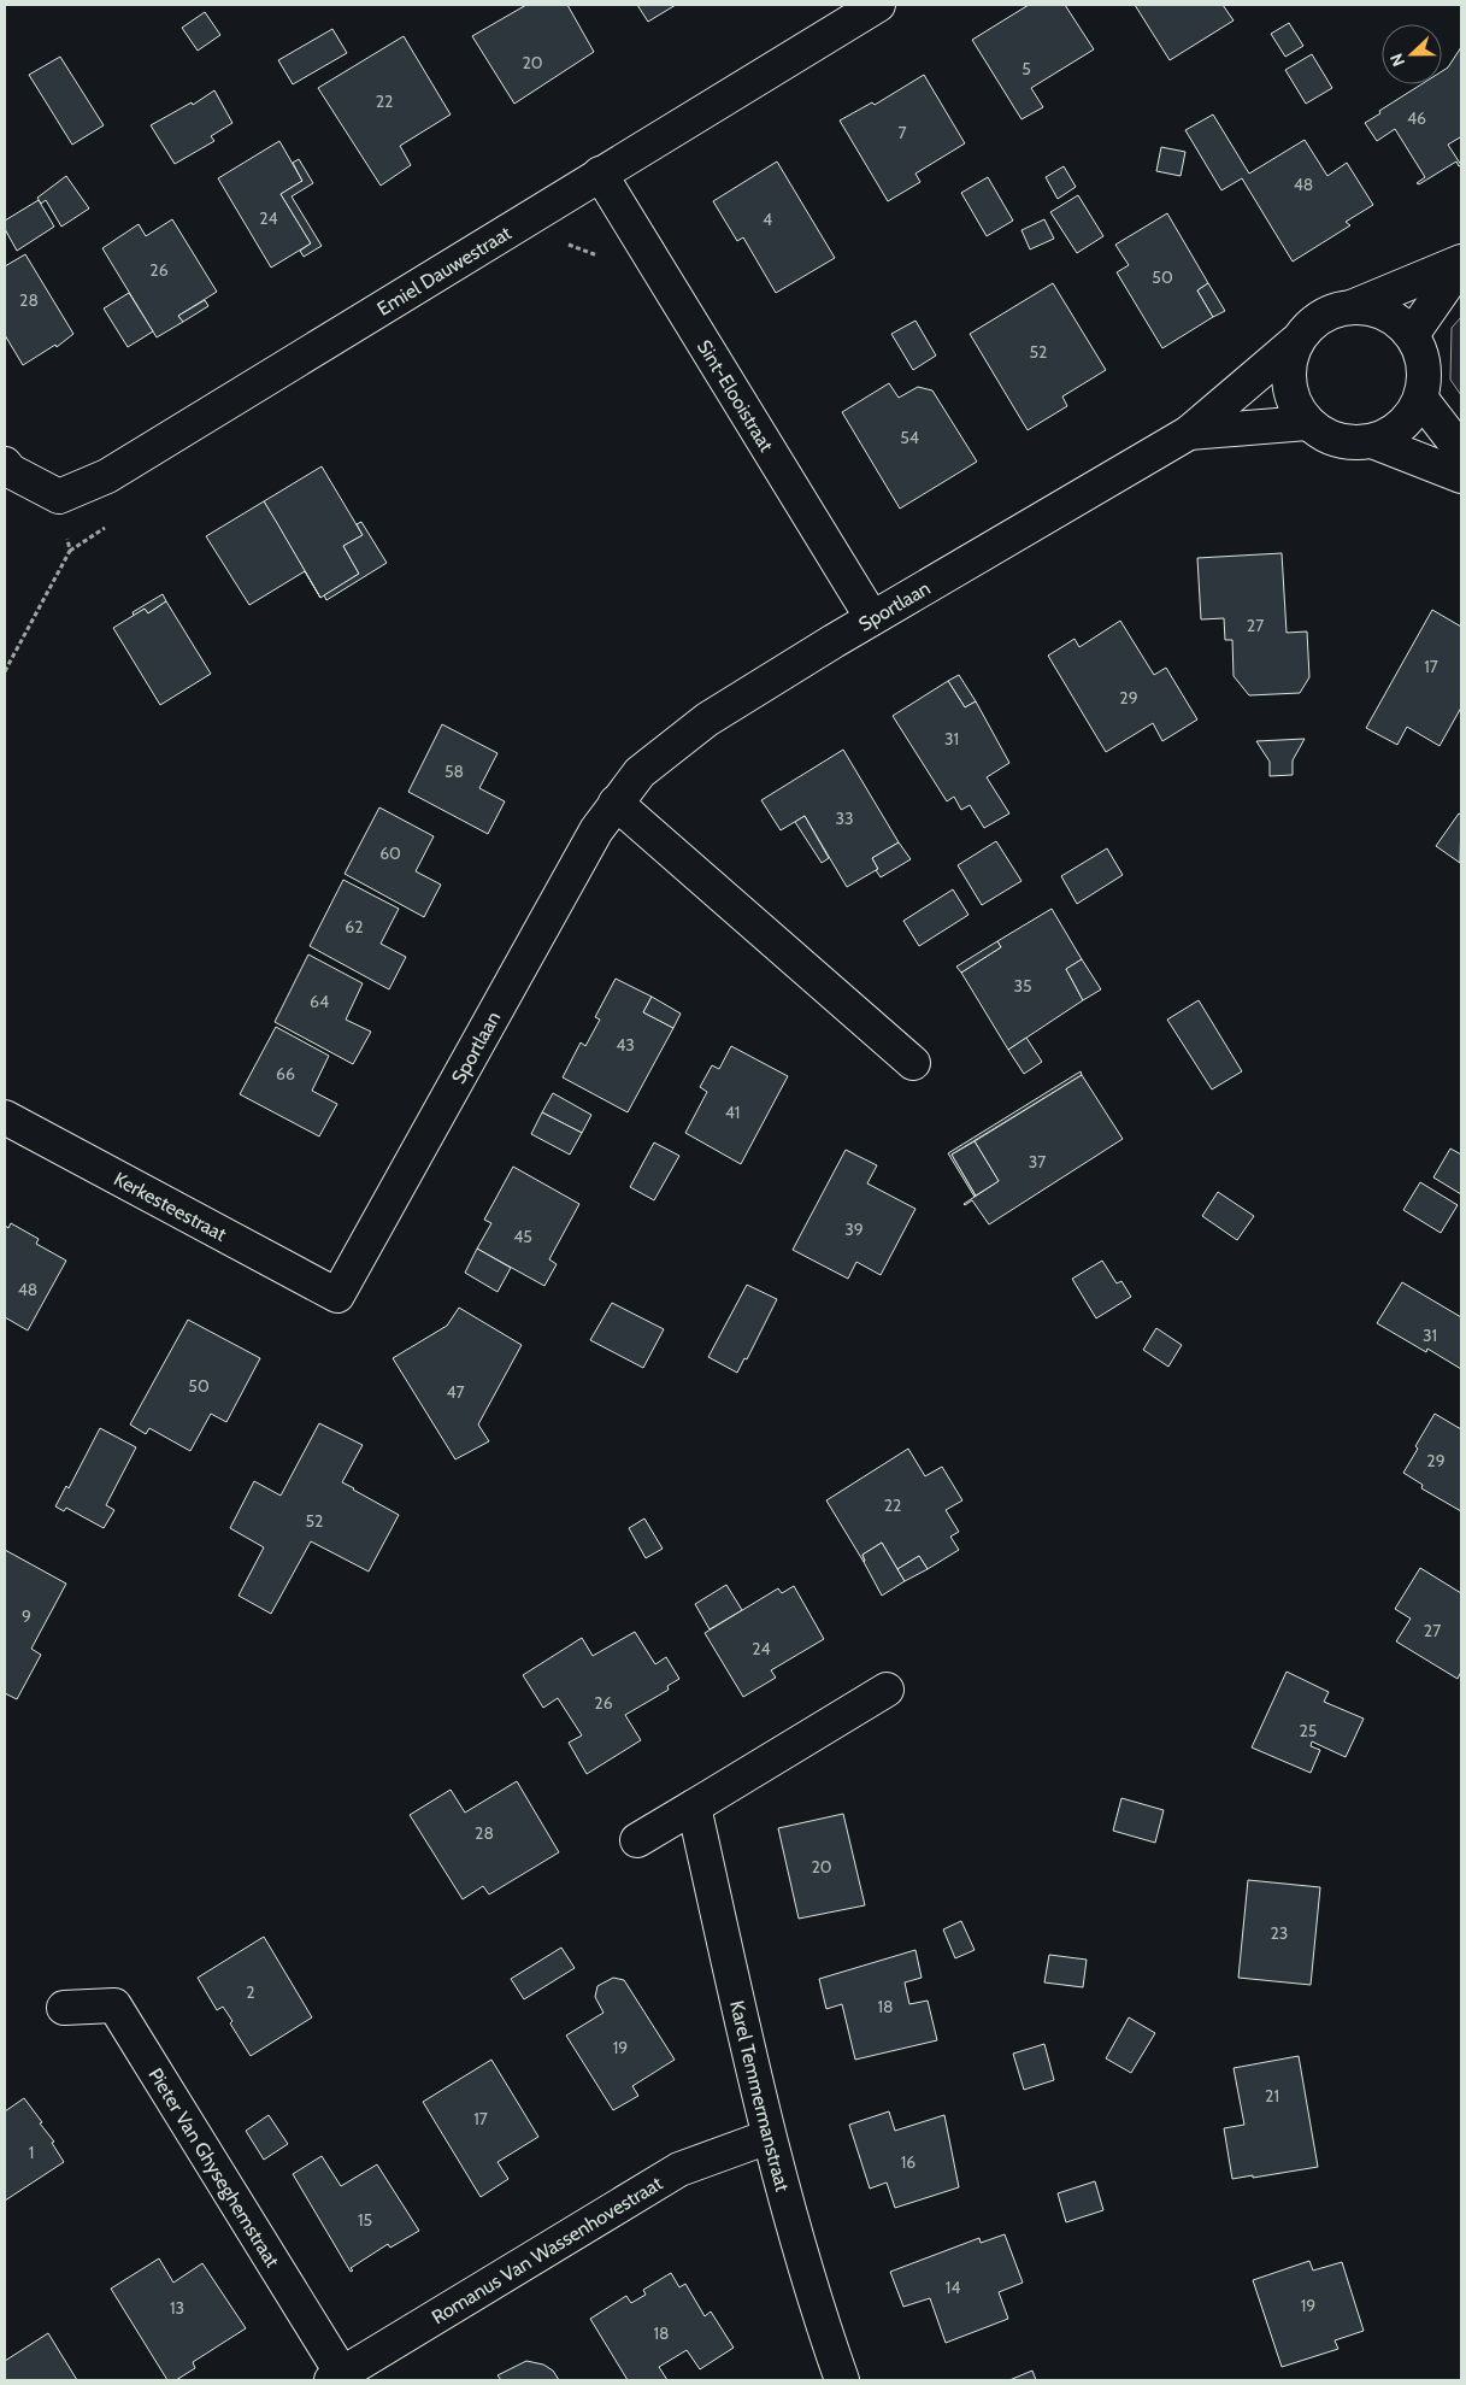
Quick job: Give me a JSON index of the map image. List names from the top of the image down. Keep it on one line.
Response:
{"streets":{"street":["Emiel Dauwestraat","Sint-Elooistraat","Sportlaan","Kerkesteestraat","Karel Temmermanstraat","Pieter Van Ghyseghemstraat","Romanus Van Wassenhovestraat"]},"crossings":[["Emiel Dauwestraat","Sint-Elooistraat"],["Sint-Elooistraat","Sportlaan"],["Sportlaan","Kerkesteestraat"],["Karel Temmermanstraat","Romanus Van Wassenhovestraat"],["Pieter Van Ghyseghemstraat","Romanus Van Wassenhovestraat"]],"house_numbers":["20","5","22","46","7","48","24","4","26","50","28","52","54","27","17","29","31","58","33","60","62","35","64","43","66","41","37","39","45","48","31","50","47","29","22","52","9","27","24","26","25","28","20","23","2","18","19","21","17","1","16","15","14","19","13","18"],"north":"left"}
